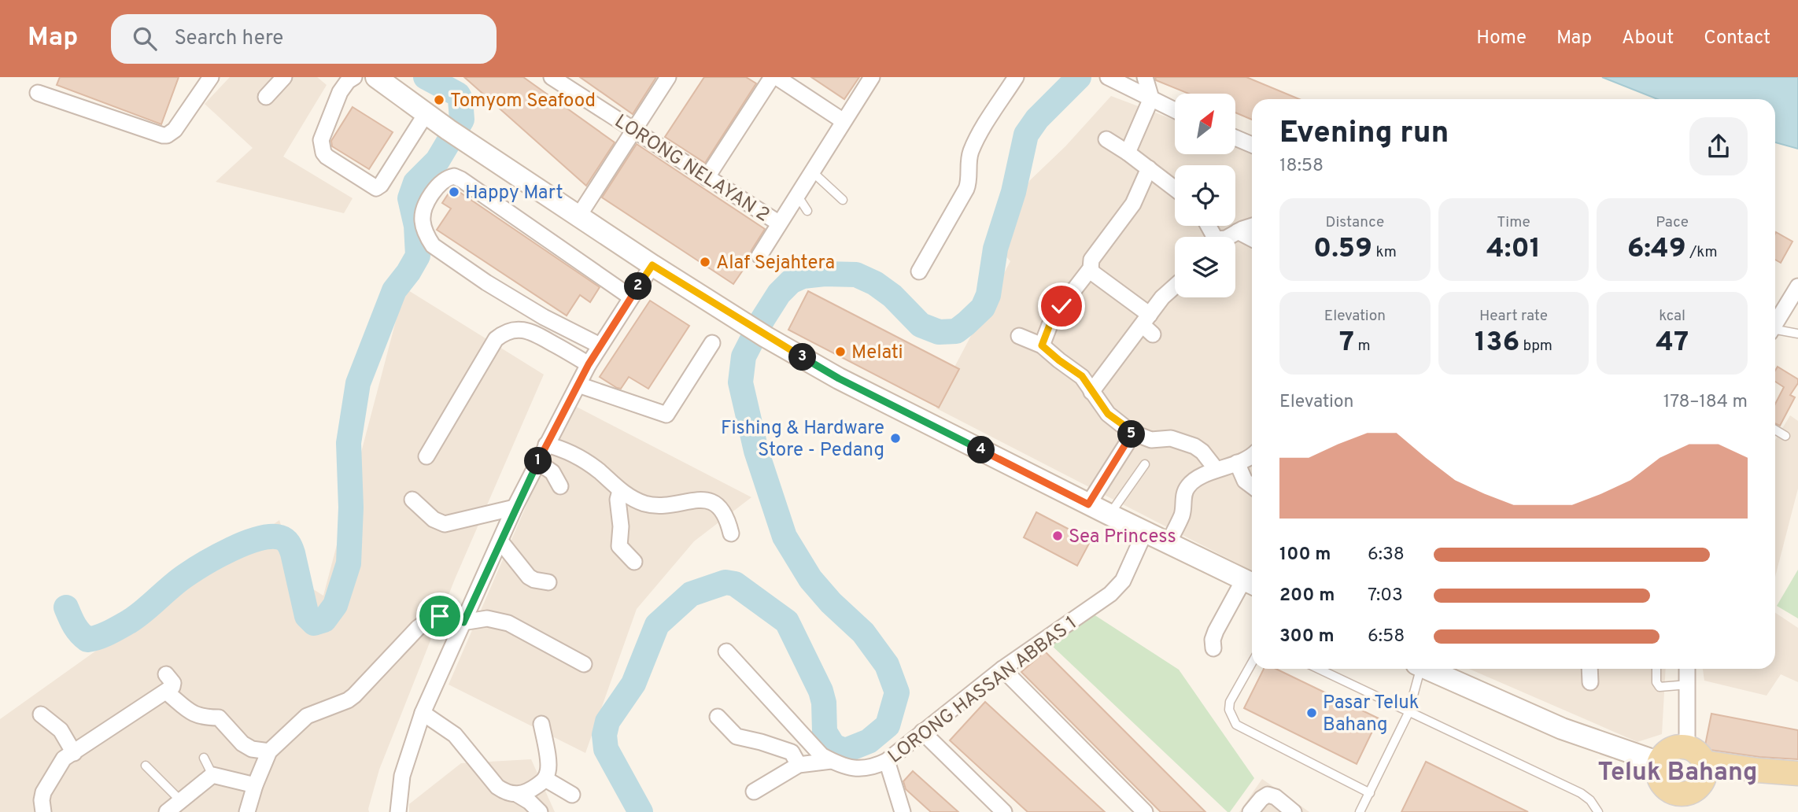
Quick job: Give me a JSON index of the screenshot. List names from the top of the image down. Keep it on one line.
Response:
{"streets":{"street":["LORONG NELAYAN 2","LORONG HASSAN ABBAS 1"]},"districts":["Teluk Bahang"],"places":["Tomyom Seafood","Happy Mart","Alaf Sejahtera","Melati","Fishing & Hardware Store - Pedang","Sea Princess","Pasar Teluk Bahang"],"north":"top right","page":{"header":"Map","search":"Search here","nav":["Home","Map","About","Contact"],"heading":["Evening run","18:58"],"stats":[["Distance","0.59 km"],["Time","4:01"],["Pace","6:49 /km"],["Elevation","7 m"],["Heart rate","136 bpm"],["kcal","47"]],"pins":["2","3","5","4","1"],"chart":["Elevation","178–184 m"],"list":[{"name":"100 m","note":"6:38"},{"name":"200 m","note":"7:03"},{"name":"300 m","note":"6:58"}]}}
